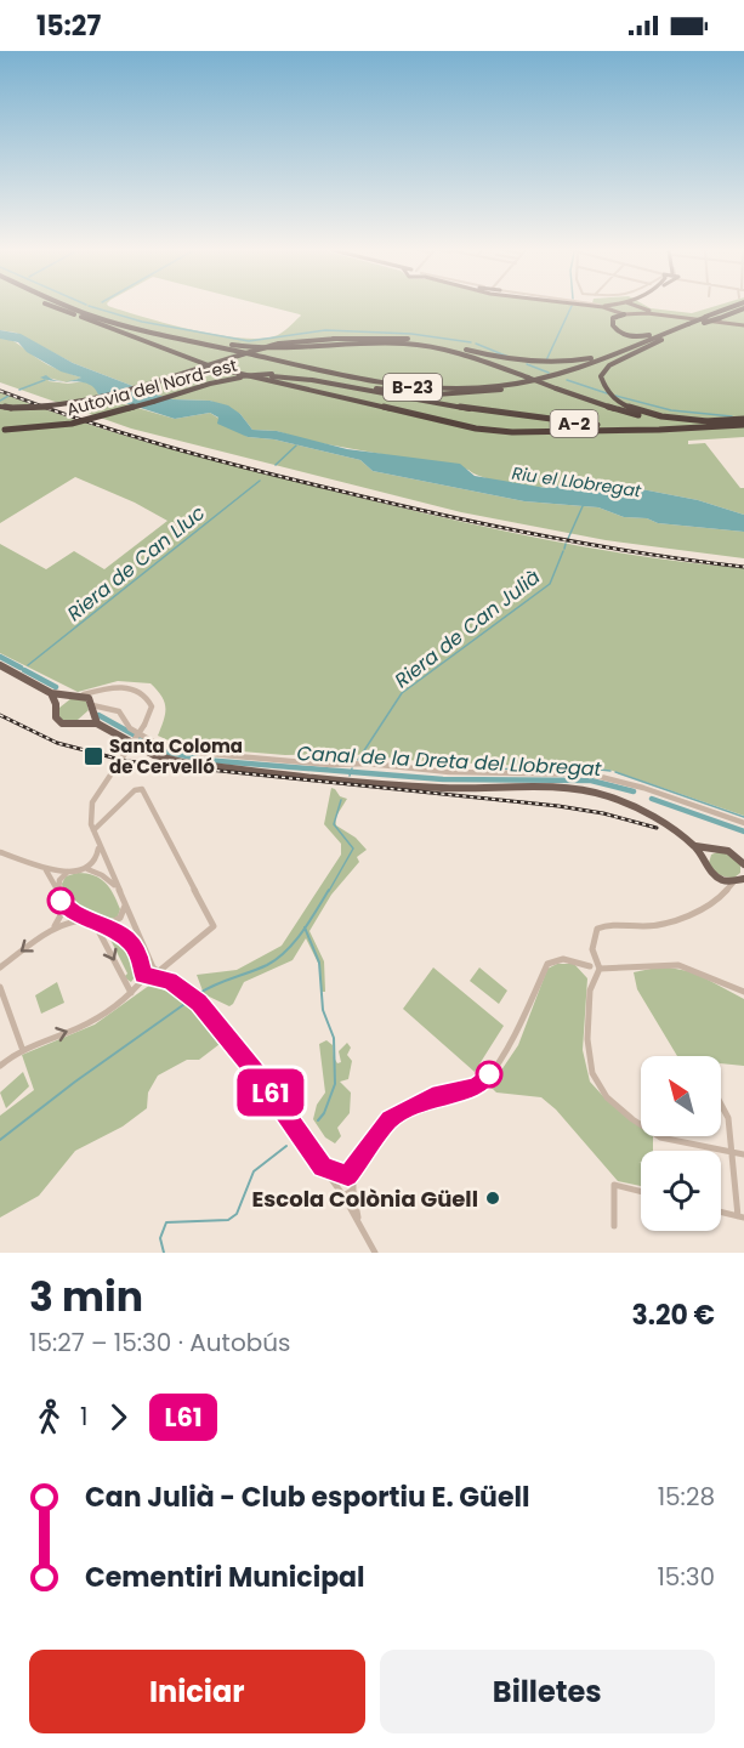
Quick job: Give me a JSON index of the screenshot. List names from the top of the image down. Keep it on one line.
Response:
{"streets":{"highway":["Autovia del Nord-est","B-23","A-2"]},"crossings":[["Autovia del Nord-est","A-2"],["B-23","A-2"]],"water":["Riu el Llobregat","Riera de Can Lluc","Riera de Can Julià","Canal de la Dreta del Llobregat"],"places":{"transit":["Santa Coloma de Cervelló"],"other":["Escola Colònia Güell"]},"lines":["bus line L61"],"north":"top left","page":{"status":"15:27","on_map":"L61","heading":["3 min","15:27 – 15:30 · Autobús","3.20 €"],"legs":["1","L61"],"list":[{"name":"Can Julià - Club esportiu E. Güell","value":"15:28"},{"name":"Cementiri Municipal","value":"15:30"}],"buttons":["Iniciar","Billetes"]}}
